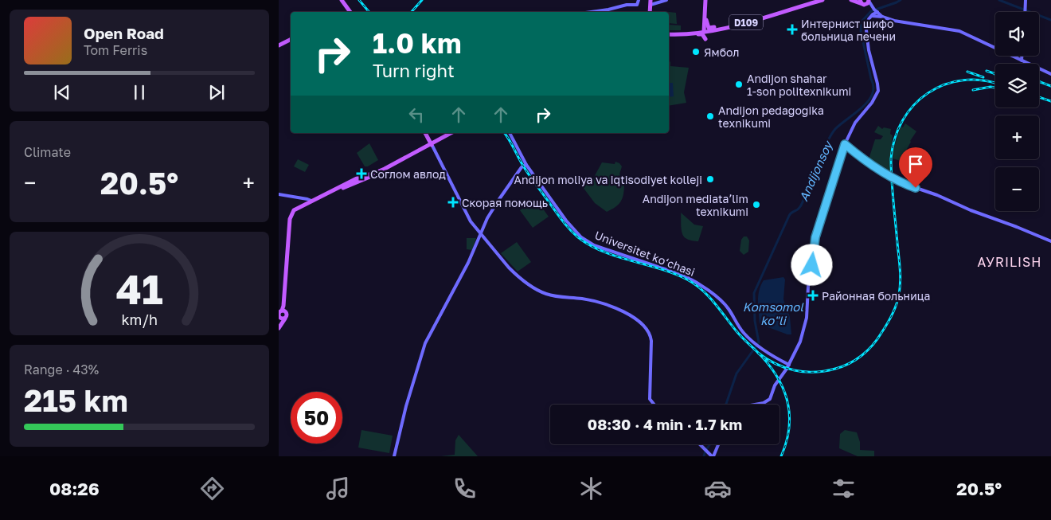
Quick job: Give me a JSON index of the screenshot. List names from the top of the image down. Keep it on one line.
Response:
{"streets":{"main road":["D109","Universitet kо‘chasi"]},"districts":["АУRILISH"],"water":["Andijonsoy","Komsomol ko\"li"],"places":{"health":["Интернист шифо больница печени","Соглом авлод","Скорая помощь","Районная больница"],"other":["Ямбол","Andijon shahar 1-son politexnikumi","Andijon pedagogika texnikumi","Andijon moliya va iqtisodiyet kolleji","Andijon mediataʼlim texnikumi"]},"page":{"map_buttons":["+","−"],"turn":["1.0 km","Turn right"],"song":["Open Road","Tom Ferris"],"tile":["Climate",["Range · 43%","215 km"]],"heat":["−","20.5°","+"],"limit":"50","trip":"08:30 · 4 min · 1.7 km","tabs":["08:26","20.5°"],"gauge":["41","km/h"]}}
